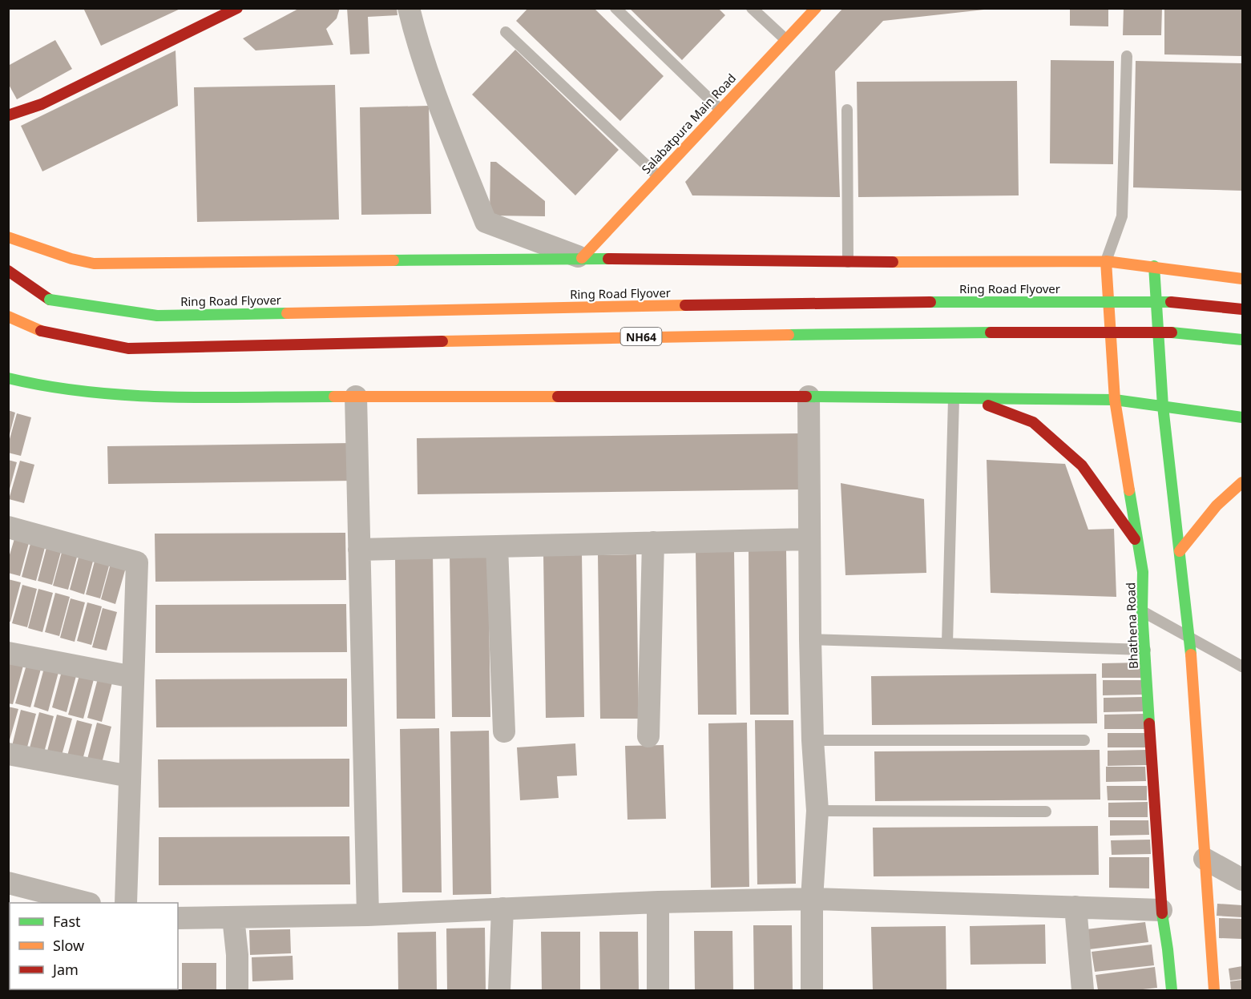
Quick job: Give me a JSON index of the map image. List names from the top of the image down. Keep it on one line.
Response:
{"streets":{"main road":["Salabatpura Main Road","Ring Road Flyover","NH64","Bhathena Road"]},"legend":["Fast","Slow","Jam"]}
